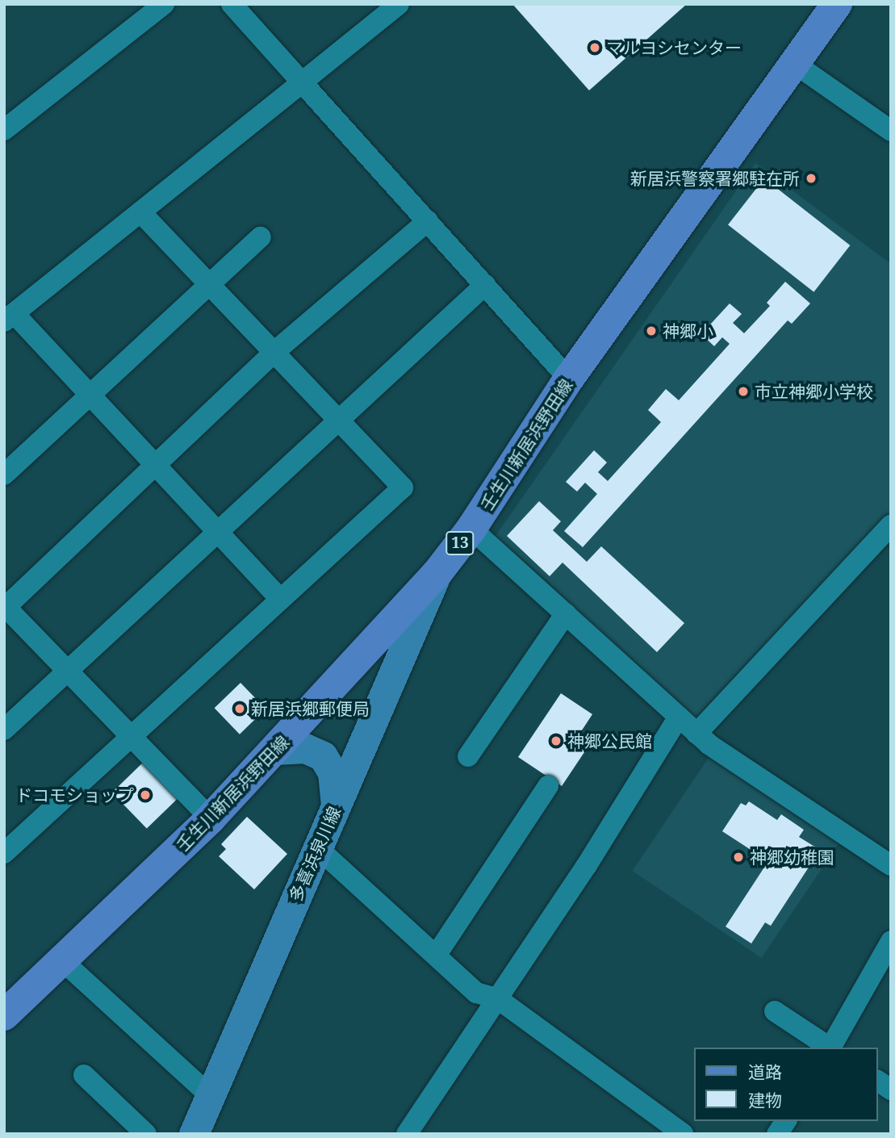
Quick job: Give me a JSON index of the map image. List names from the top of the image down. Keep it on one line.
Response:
{"streets":{"main road":["壬生川新居浜野田線","13","多喜浜泉川線"]},"crossings":[["壬生川新居浜野田線","多喜浜泉川線"]],"places":["マルヨシセンター","新居浜警察署郷駐在所","神郷小","市立神郷小学校","新居浜郷郵便局","神郷公民館","ドコモショップ","神郷幼稚園"],"legend":["道路","建物"]}
